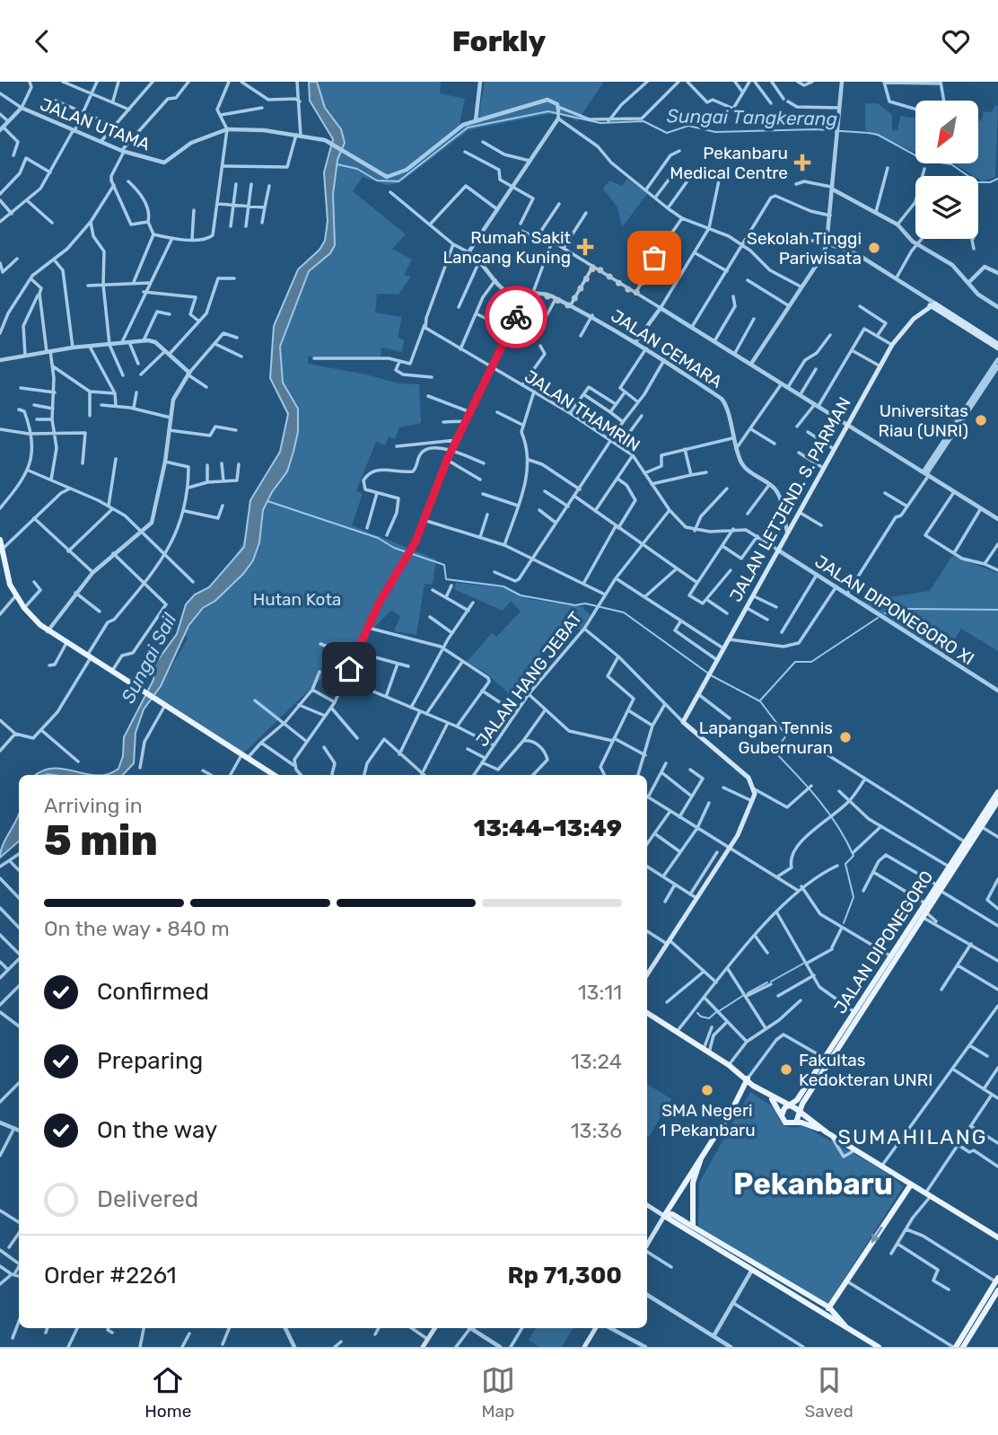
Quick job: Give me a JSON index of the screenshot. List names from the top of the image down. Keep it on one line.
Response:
{"streets":{"main road":["JALAN LETJEND. S. PARMAN","JALAN DIPONEGORO"],"street":["JALAN UTAMA","JALAN CEMARA","JALAN THAMRIN","JALAN DIPONEGORO XI","JALAN HANG JEBAT"]},"crossings":[["JALAN CEMARA","JALAN LETJEND. S. PARMAN"],["JALAN THAMRIN","JALAN HANG JEBAT"],["JALAN LETJEND. S. PARMAN","JALAN DIPONEGORO XI"]],"districts":["SUMAHILANG","Pekanbaru"],"water":["Sungai Tangkerang","Sungai Sail"],"parks":["Hutan Kota"],"places":{"health":["Pekanbaru Medical Centre","Rumah Sakit Lancang Kuning"],"other":["Sekolah Tinggi Pariwisata","Universitas Riau (UNRI)","Lapangan Tennis Gubernuran","Fakultas Kedokteran UNRI","SMA Negeri 1 Pekanbaru"]},"north":"bottom left","page":{"header":"Forkly","heading":["5 min","Arriving in","13:44–13:49"],"panel":["Order #2261","Rp 71,300"],"bar":"On the way · 840 m","list":[["Confirmed","13:11"],["Preparing","13:24"],["On the way","13:36"],"Delivered"],"tabs":["Home","Map","Saved"]}}
